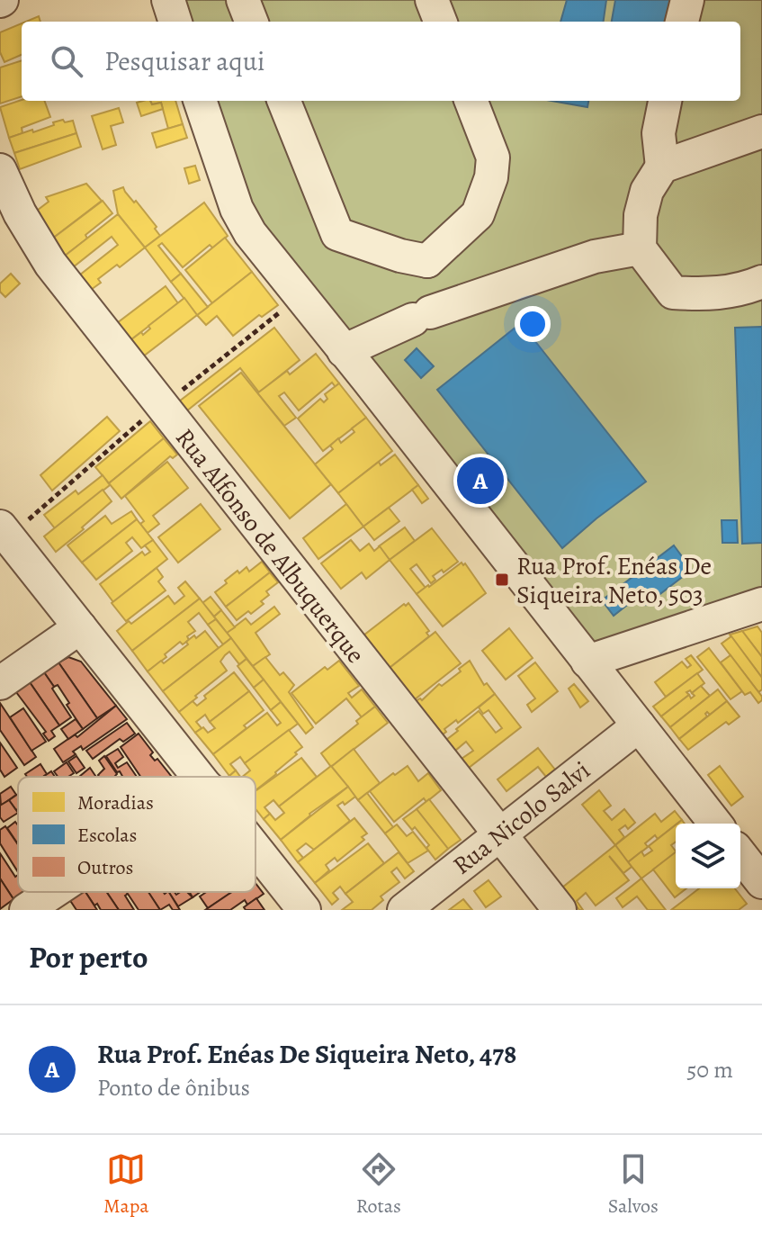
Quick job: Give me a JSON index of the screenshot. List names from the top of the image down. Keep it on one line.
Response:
{"streets":{"street":["Rua Alfonso de Albuquerque","Rua Nicolo Salvi"]},"crossings":[["Rua Alfonso de Albuquerque","Rua Nicolo Salvi"]],"places":{"transit":["Rua Prof. Enéas De Siqueira Neto, 503"]},"legend":["Moradias","Escolas","Outros"],"page":{"search":"Pesquisar aqui","pins":"A","heading":"Por perto","list":[{"mark":"A","name":"Rua Prof. Enéas De Siqueira Neto, 478","note":"Ponto de ônibus","value":"50 m"}],"nav":["Mapa","Rotas","Salvos"]}}
